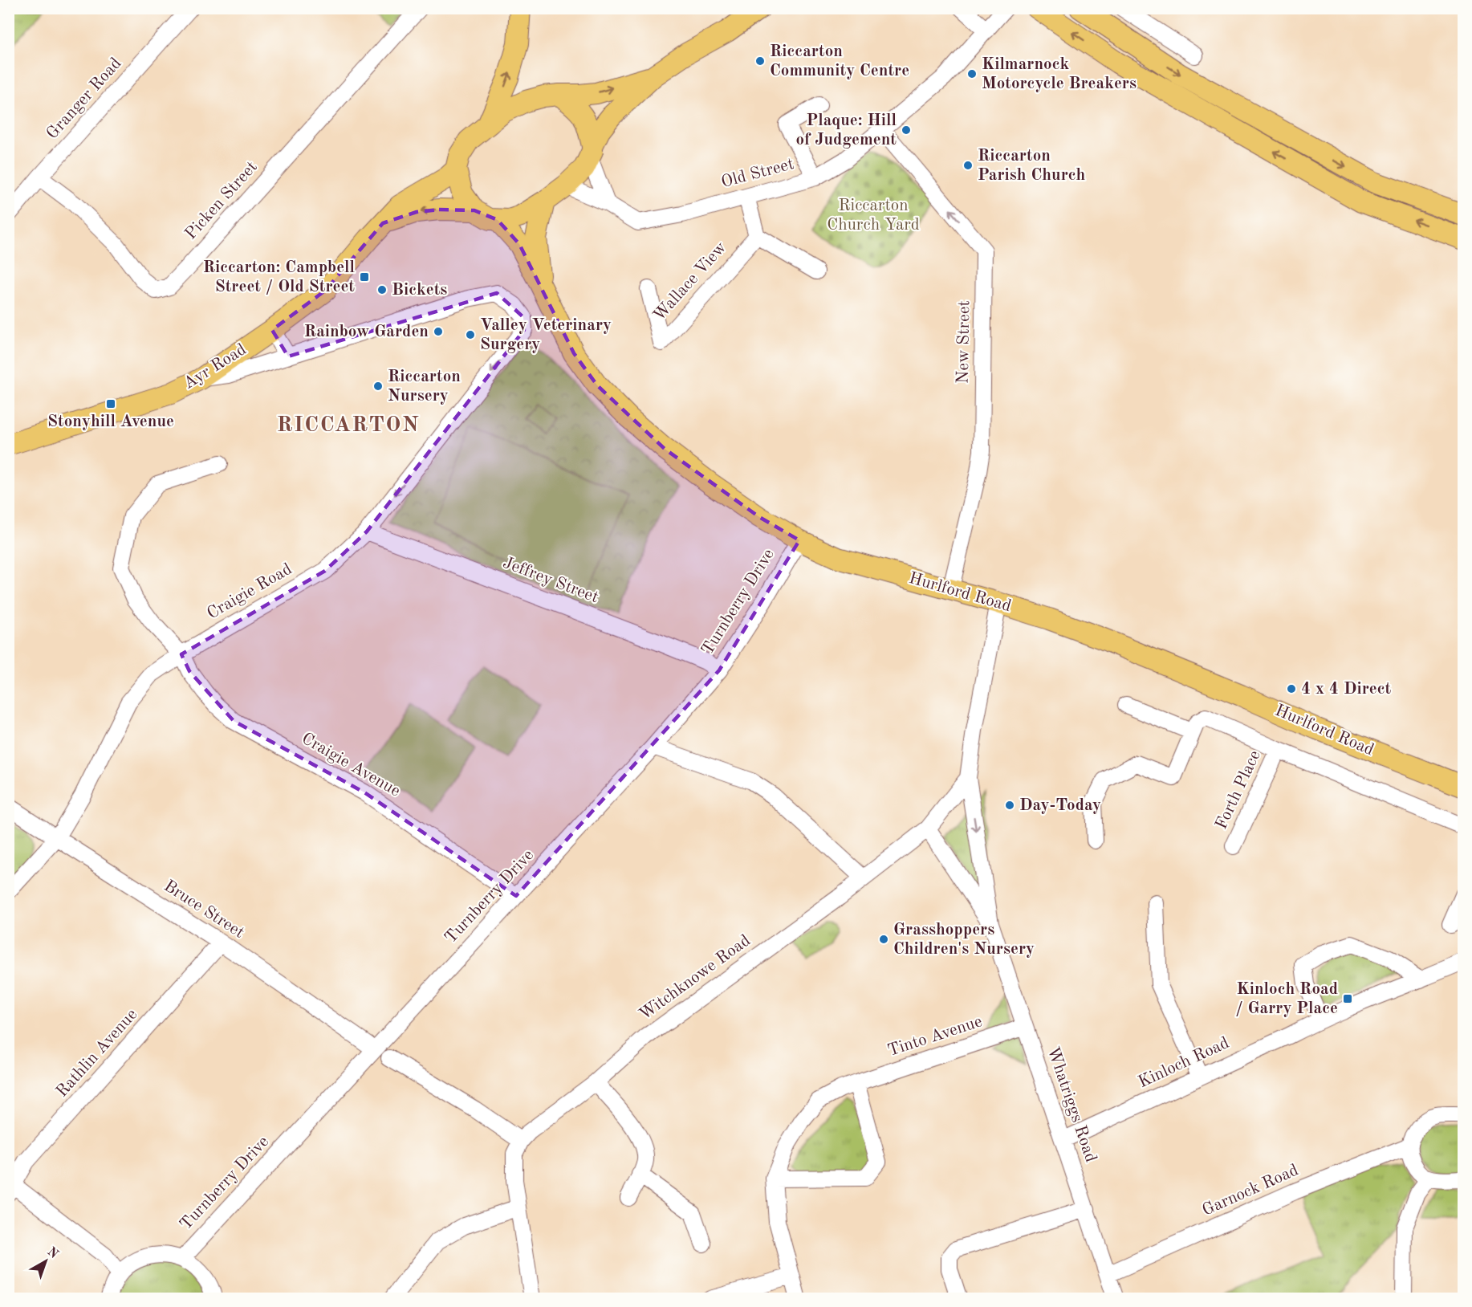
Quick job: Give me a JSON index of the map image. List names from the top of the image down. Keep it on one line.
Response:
{"streets":{"main road":["Ayr Road","Hurlford Road"],"street":["Granger Road","Old Street","Picken Street","Wallace View","New Street","Jeffrey Street","Craigie Road","Turnberry Drive","Craigie Avenue","Forth Place","Bruce Street","Witchknowe Road","Tinto Avenue","Rathlin Avenue","Kinloch Road","Whatriggs Road","Garnock Road"]},"crossings":[["Granger Road","Picken Street"],["Old Street","New Street"],["Old Street","Ayr Road"],["Old Street","Hurlford Road"],["New Street","Hurlford Road"],["Ayr Road","Hurlford Road"],["Jeffrey Street","Craigie Road"],["Jeffrey Street","Turnberry Drive"],["Craigie Road","Craigie Avenue"],["Craigie Road","Bruce Street"],["Hurlford Road","Turnberry Drive"],["Turnberry Drive","Craigie Avenue"],["Turnberry Drive","Bruce Street"],["Bruce Street","Rathlin Avenue"],["Witchknowe Road","Whatriggs Road"],["Tinto Avenue","Whatriggs Road"],["Kinloch Road","Whatriggs Road"],["Whatriggs Road","Garnock Road"]],"one_way":["New Street"],"districts":["RICCARTON"],"parks":["Riccarton Church Yard"],"places":{"other":["Riccarton Community Centre","Kilmarnock Motorcycle Breakers","Plaque: Hill of Judgement","Riccarton Parish Church","Bickets","Rainbow Garden","Valley Veterinary Surgery","Riccarton Nursery","4 x 4 Direct","Day-Today","Grasshoppers Children's Nursery"],"transit":["Riccarton: Campbell Street / Old Street","Stonyhill Avenue","Kinloch Road / Garry Place"]},"north":"top right"}
